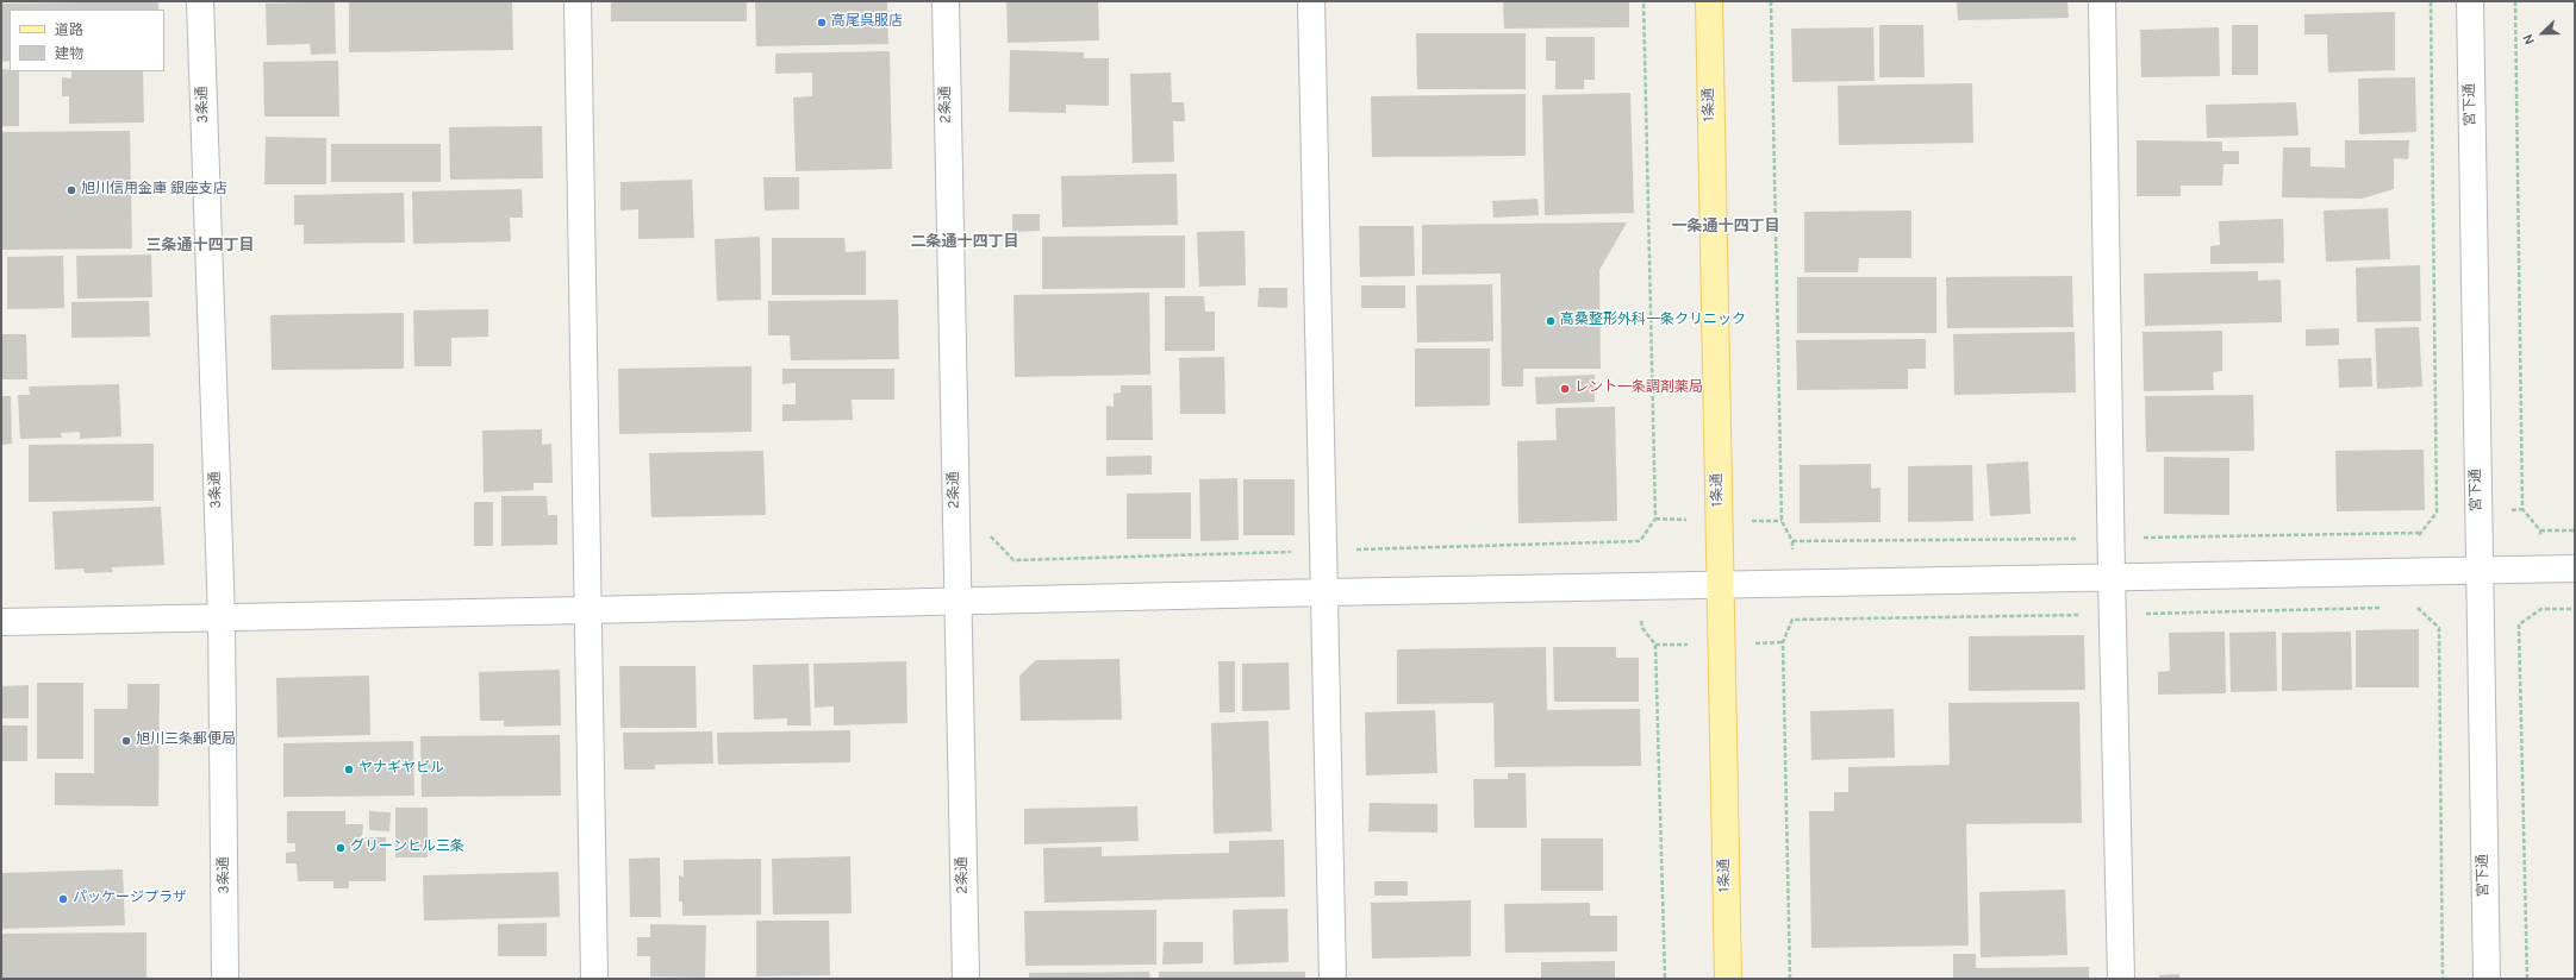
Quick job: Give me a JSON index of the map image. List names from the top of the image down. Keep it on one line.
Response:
{"streets":{"main road":["1条通"],"street":["3条通","2条通","宮下通"]},"districts":["一条通十四丁目","二条通十四丁目","三条通十四丁目"],"places":["高尾呉服店","旭川信用金庫 銀座支店","高桑整形外科一条クリニック","レント一条調剤薬局","旭川三条郵便局","ヤナギヤビル","グリーンヒル三条","パッケージプラザ"],"legend":["道路","建物"],"north":"bottom left"}
